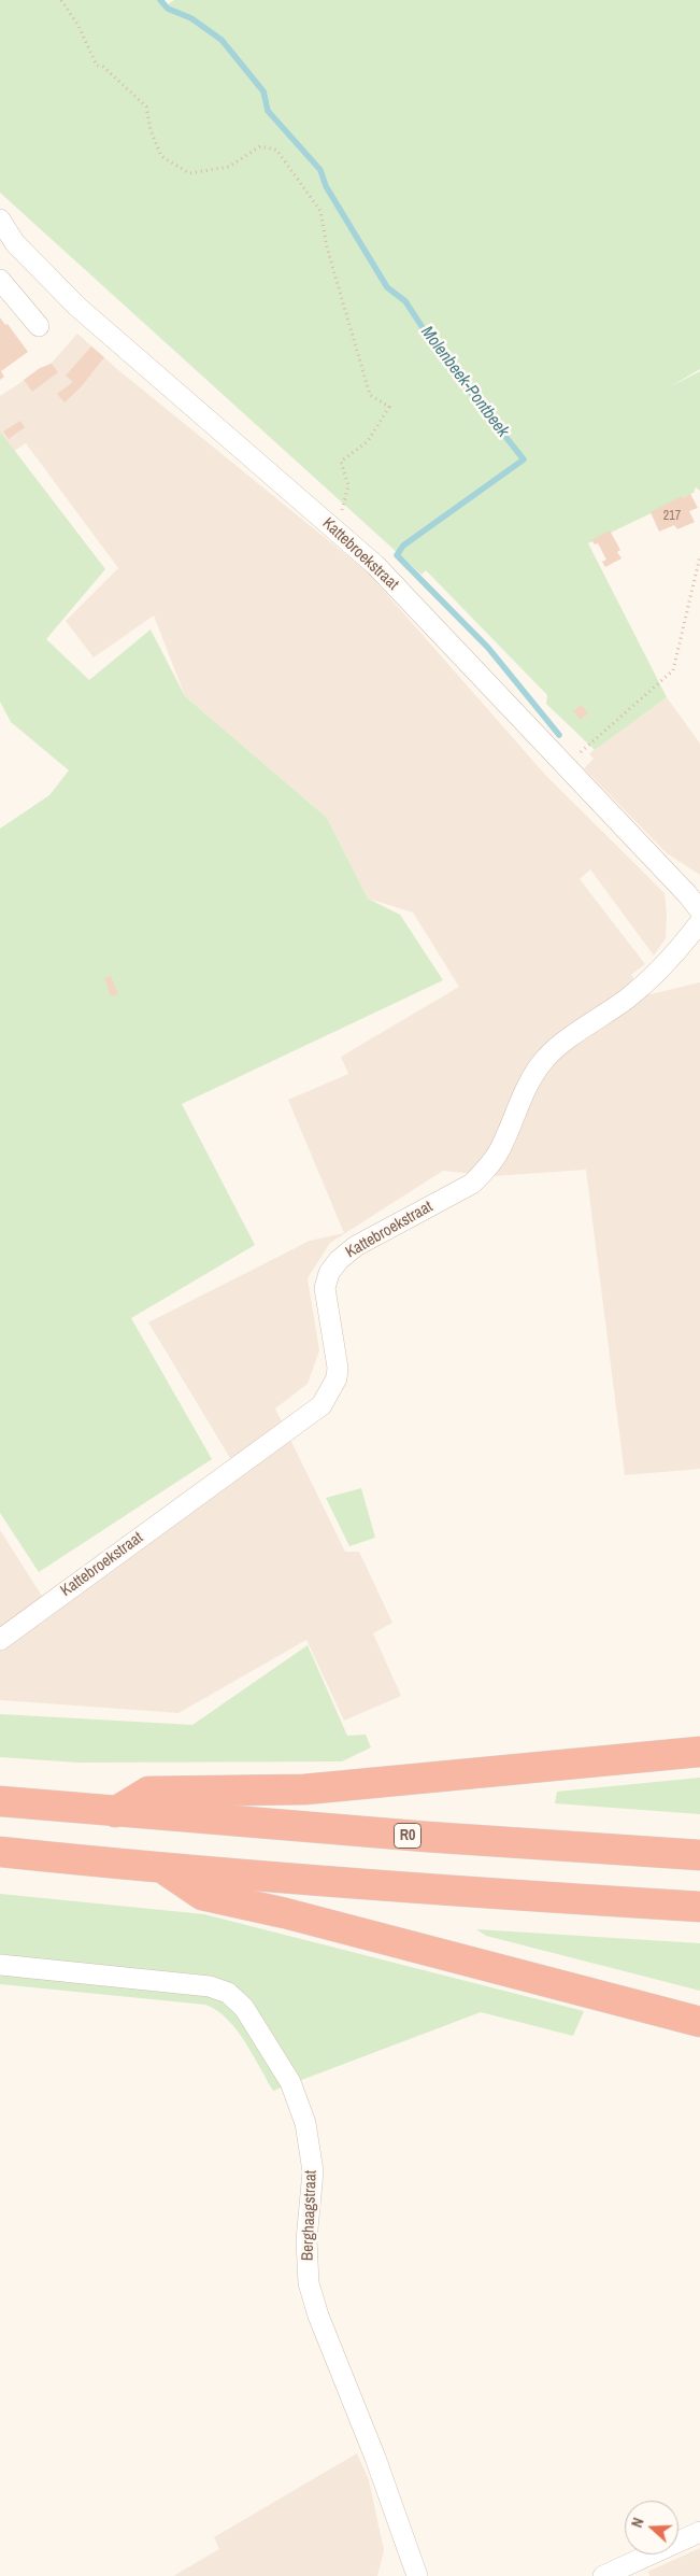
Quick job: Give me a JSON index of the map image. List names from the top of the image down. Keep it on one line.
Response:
{"streets":{"highway":["R0"],"street":["Kattebroekstraat","Berghaagstraat"]},"water":["Molenbeek-Pontbeek"],"house_numbers":["217"],"north":"left"}
